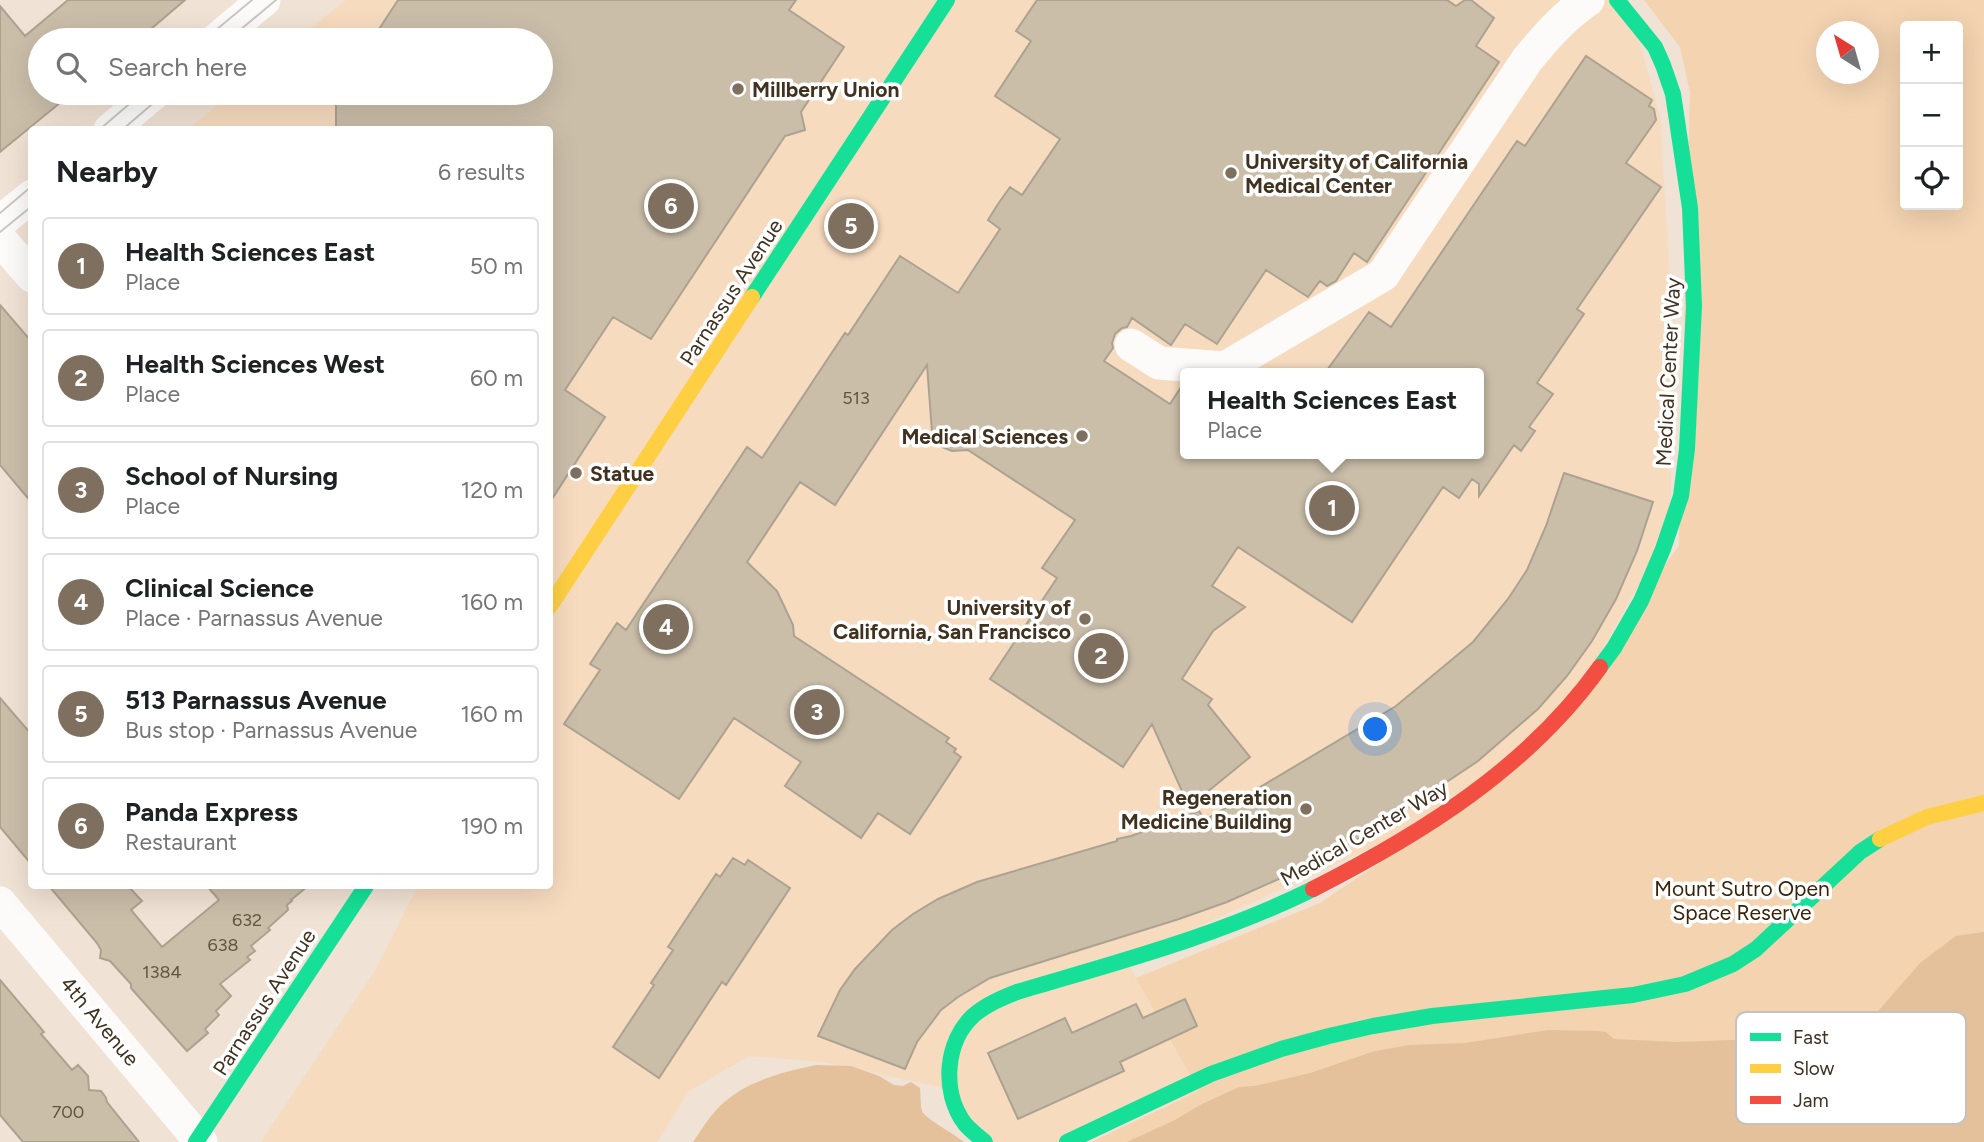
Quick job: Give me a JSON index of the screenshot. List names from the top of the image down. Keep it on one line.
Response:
{"streets":{"street":["Parnassus Avenue","Medical Center Way","4th Avenue"]},"crossings":[["Parnassus Avenue","4th Avenue"]],"parks":["Mount Sutro Open Space Reserve"],"places":["Millberry Union","University of California Medical Center","Medical Sciences","Statue","University of California, San Francisco","Regeneration Medicine Building"],"house_numbers":["513","632","638","1384","700"],"legend":["Fast","Slow","Jam"],"north":"top left","page":{"map_buttons":["+","−"],"search":"Search here","heading":["Nearby","6 results"],"pins":["6","5","1","4","2","3"],"list":[{"mark":"1","name":"Health Sciences East","note":"Place","value":"50 m"},{"mark":"2","name":"Health Sciences West","note":"Place","value":"60 m"},{"mark":"3","name":"School of Nursing","note":"Place","value":"120 m"},{"mark":"4","name":"Clinical Science","note":"Place · Parnassus Avenue","value":"160 m"},{"mark":"5","name":"513 Parnassus Avenue","note":"Bus stop · Parnassus Avenue","value":"160 m"},{"mark":"6","name":"Panda Express","note":"Restaurant","value":"190 m"}],"popup":["Health Sciences East","Place"]}}
